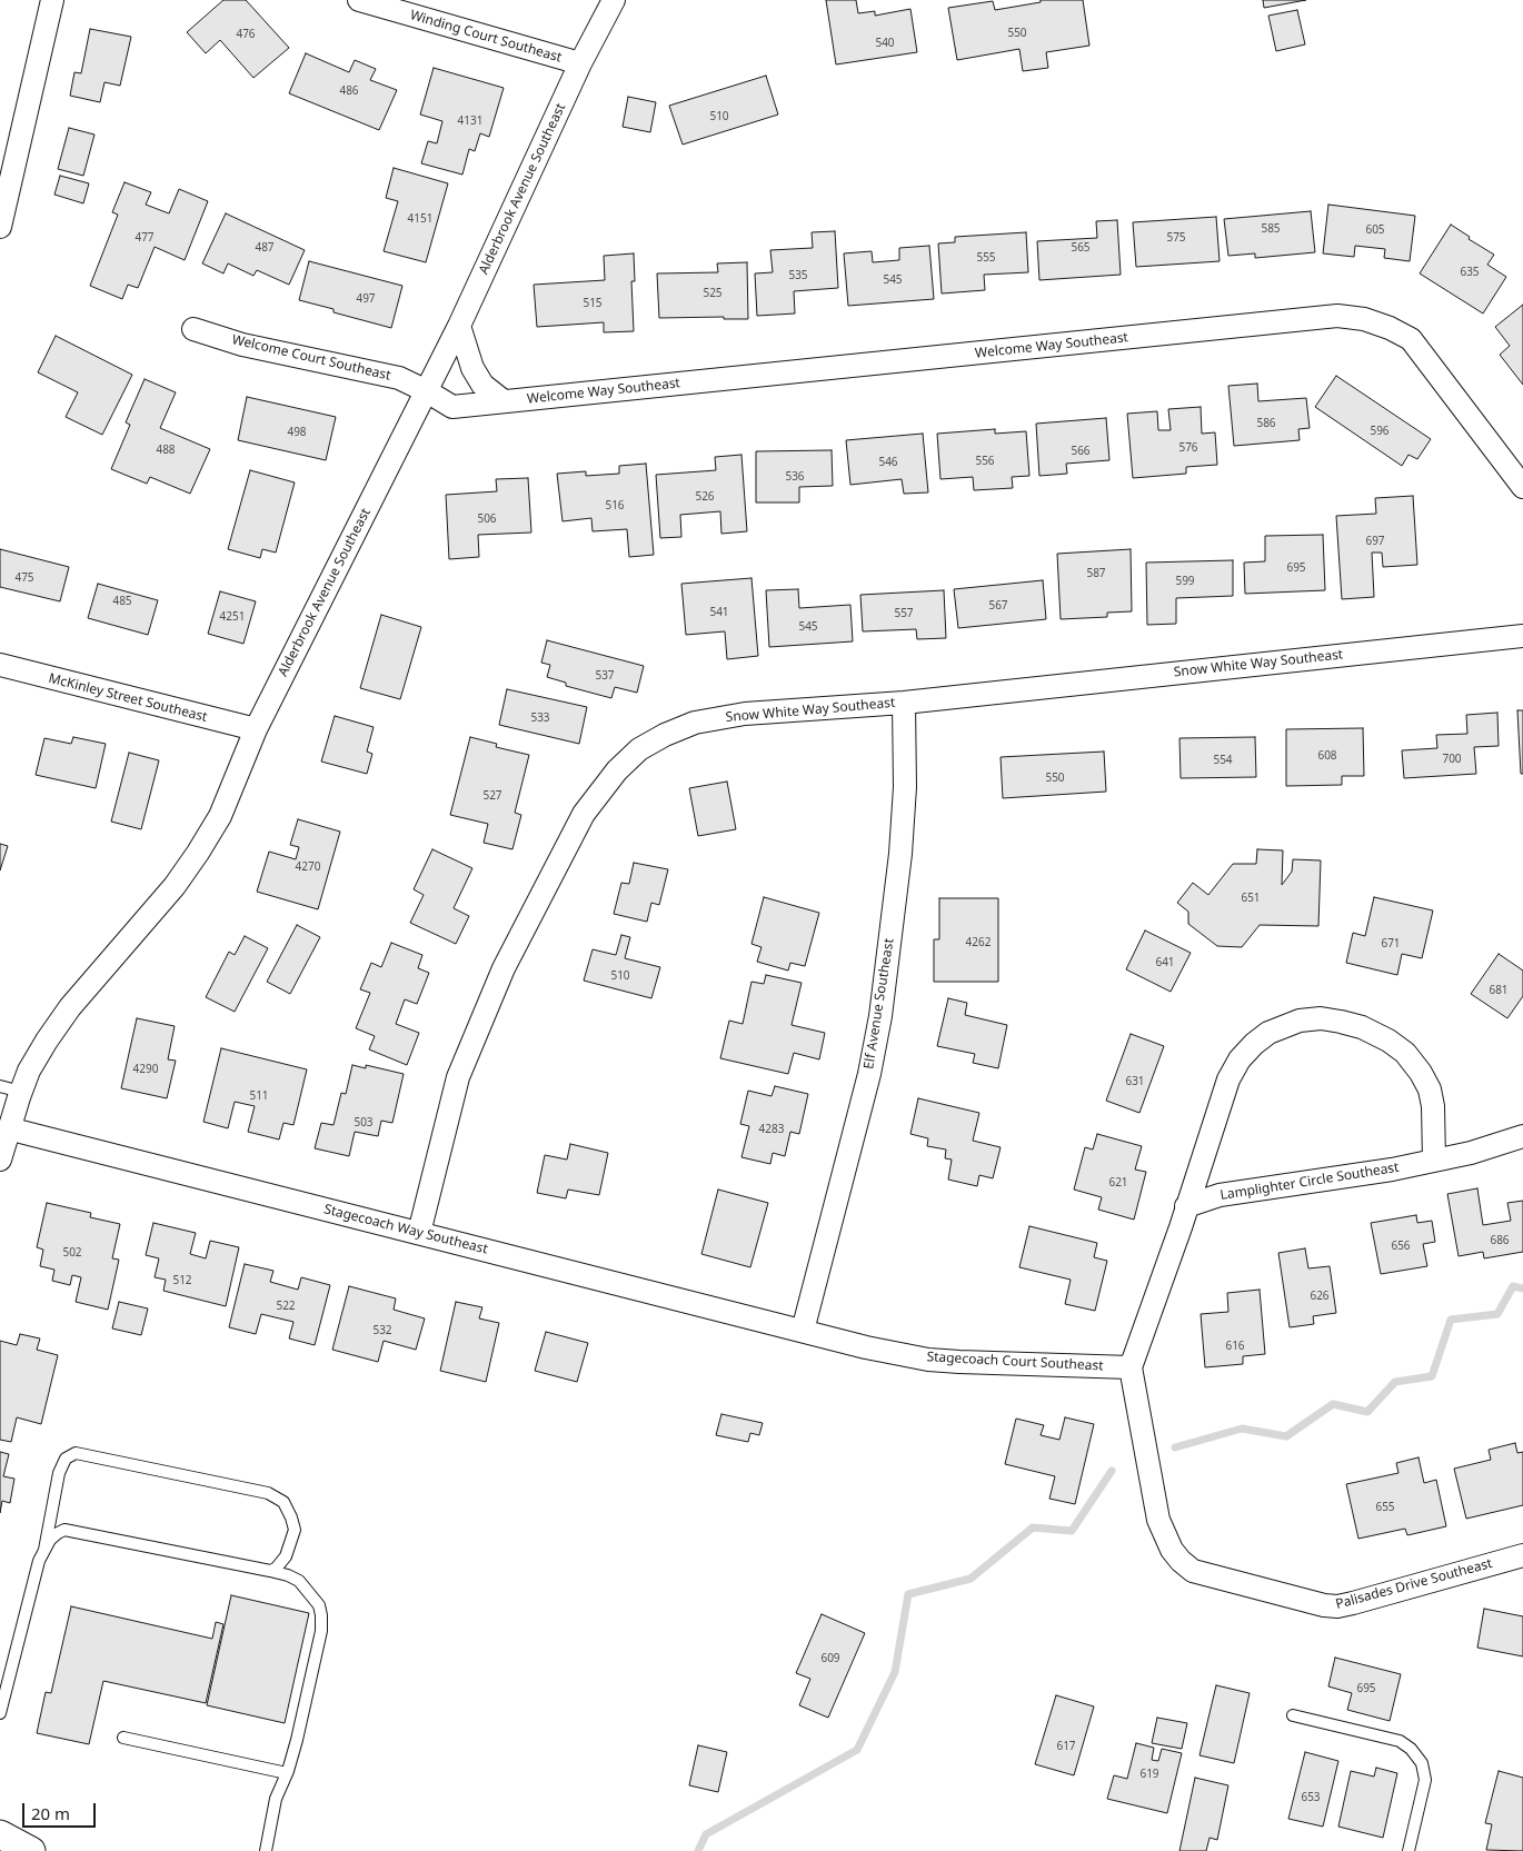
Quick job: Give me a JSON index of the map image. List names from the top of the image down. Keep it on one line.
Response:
{"streets":{"street":["Winding Court Southeast","Alderbrook Avenue Southeast","Welcome Way Southeast","Welcome Court Southeast","Snow White Way Southeast","McKinley Street Southeast","Elf Avenue Southeast","Lamplighter Circle Southeast","Stagecoach Way Southeast","Stagecoach Court Southeast","Palisades Drive Southeast"]},"crossings":[["Winding Court Southeast","Alderbrook Avenue Southeast"],["Alderbrook Avenue Southeast","Welcome Way Southeast"],["Alderbrook Avenue Southeast","Welcome Court Southeast"],["Alderbrook Avenue Southeast","McKinley Street Southeast"],["Alderbrook Avenue Southeast","Stagecoach Way Southeast"],["Welcome Way Southeast","Welcome Court Southeast"],["Snow White Way Southeast","Elf Avenue Southeast"],["Snow White Way Southeast","Stagecoach Way Southeast"],["Elf Avenue Southeast","Stagecoach Way Southeast"],["Elf Avenue Southeast","Stagecoach Court Southeast"],["Stagecoach Way Southeast","Stagecoach Court Southeast"],["Stagecoach Court Southeast","Palisades Drive Southeast"]],"house_numbers":["550","476","540","486","510","4131","4151","585","605","477","575","487","565","555","635","535","545","525","497","515","586","596","498","576","488","566","556","546","536","526","516","506","697","695","587","475","599","485","567","541","557","4251","545","537","533","608","700","554","550","527","4270","651","4262","671","641","510","681","4290","631","511","503","4283","621","686","656","502","512","626","522","532","616","655","609","695","617","619","653"],"scale_bar":"20 m"}
